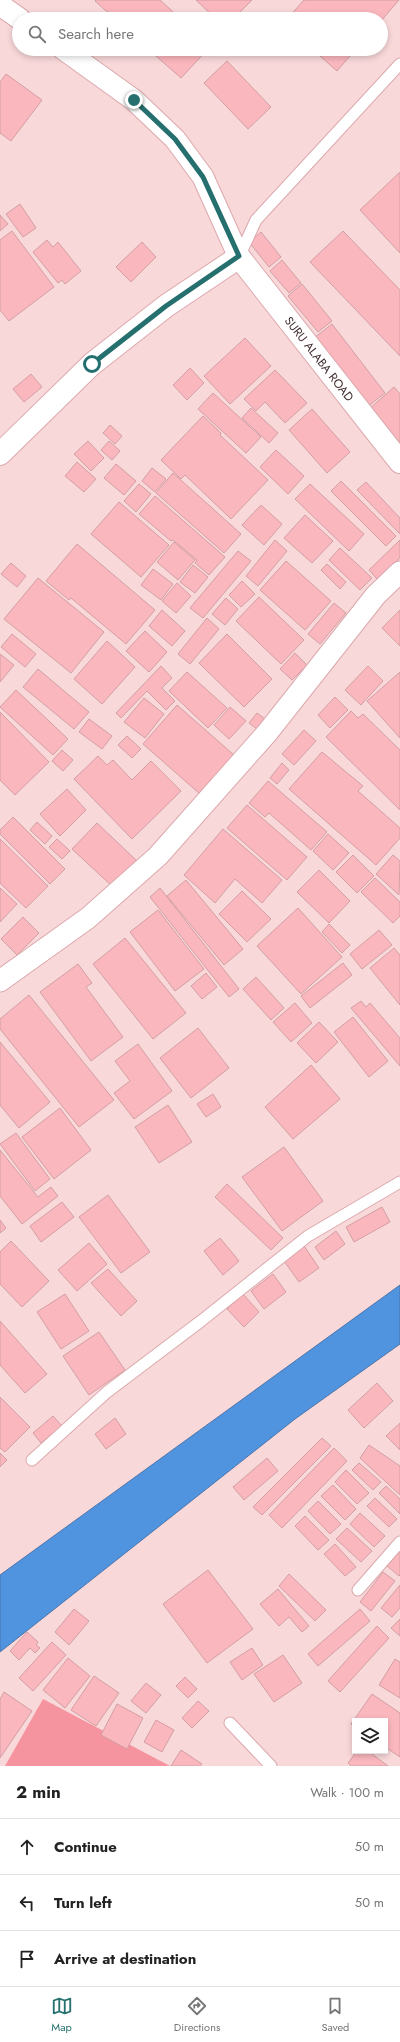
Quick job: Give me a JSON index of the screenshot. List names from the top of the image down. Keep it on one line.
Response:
{"streets":{"street":["SURU ALABA ROAD"]},"page":{"search":"Search here","heading":["2 min","Walk · 100 m"],"list":[["Continue","50 m"],["Turn left","50 m"],"Arrive at destination"],"nav":["Map","Directions","Saved"]}}
